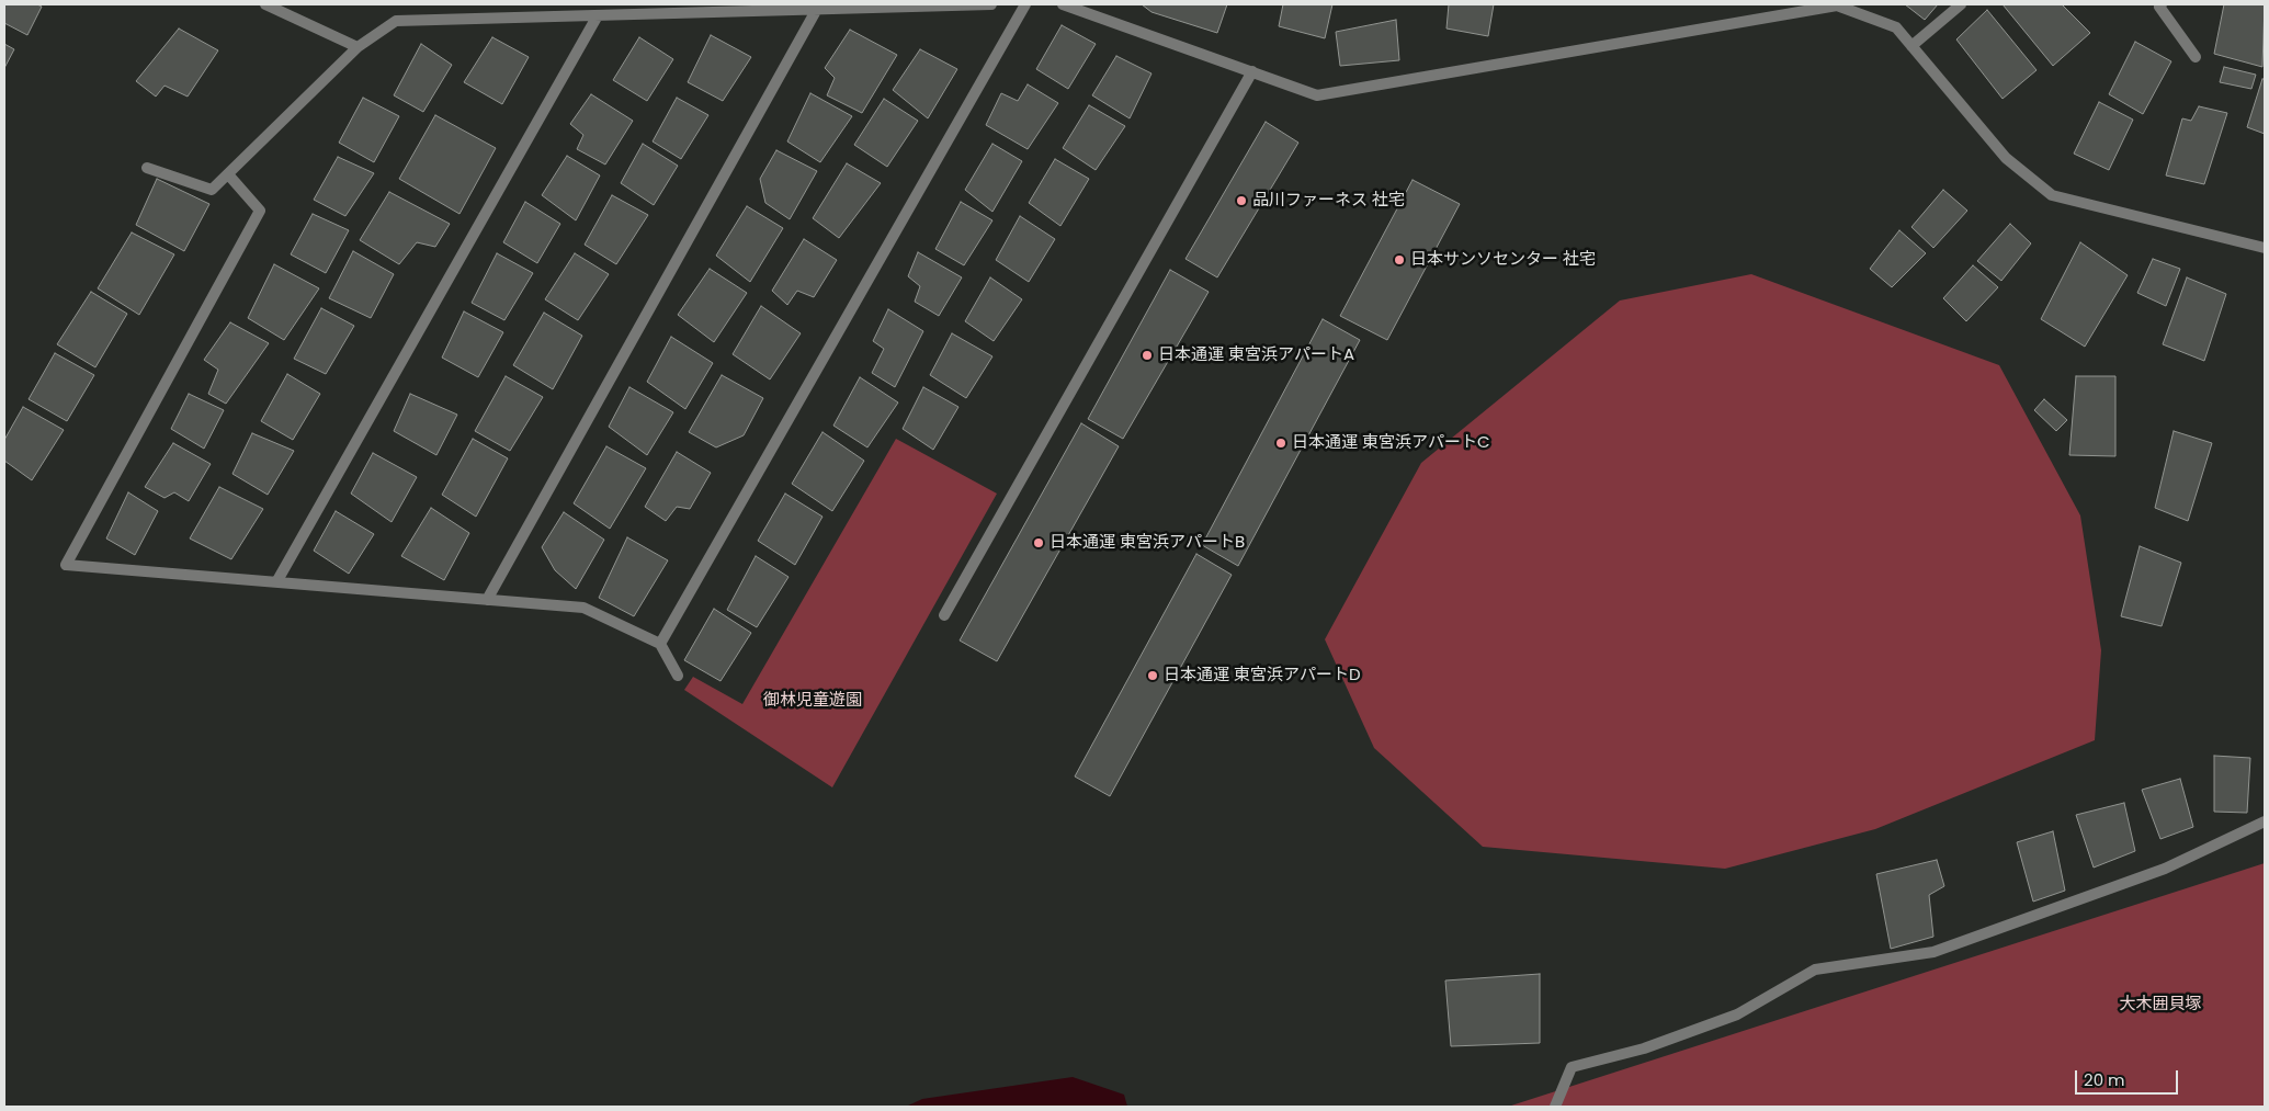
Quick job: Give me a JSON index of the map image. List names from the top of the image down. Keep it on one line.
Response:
{"parks":["御林児童遊園","大木囲貝塚"],"places":["品川ファーネス 社宅","日本サンソセンター 社宅","日本通運 東宮浜アパートA","日本通運 東宮浜アパートC","日本通運 東宮浜アパートB","日本通運 東宮浜アパートD"],"scale_bar":"20 m"}
